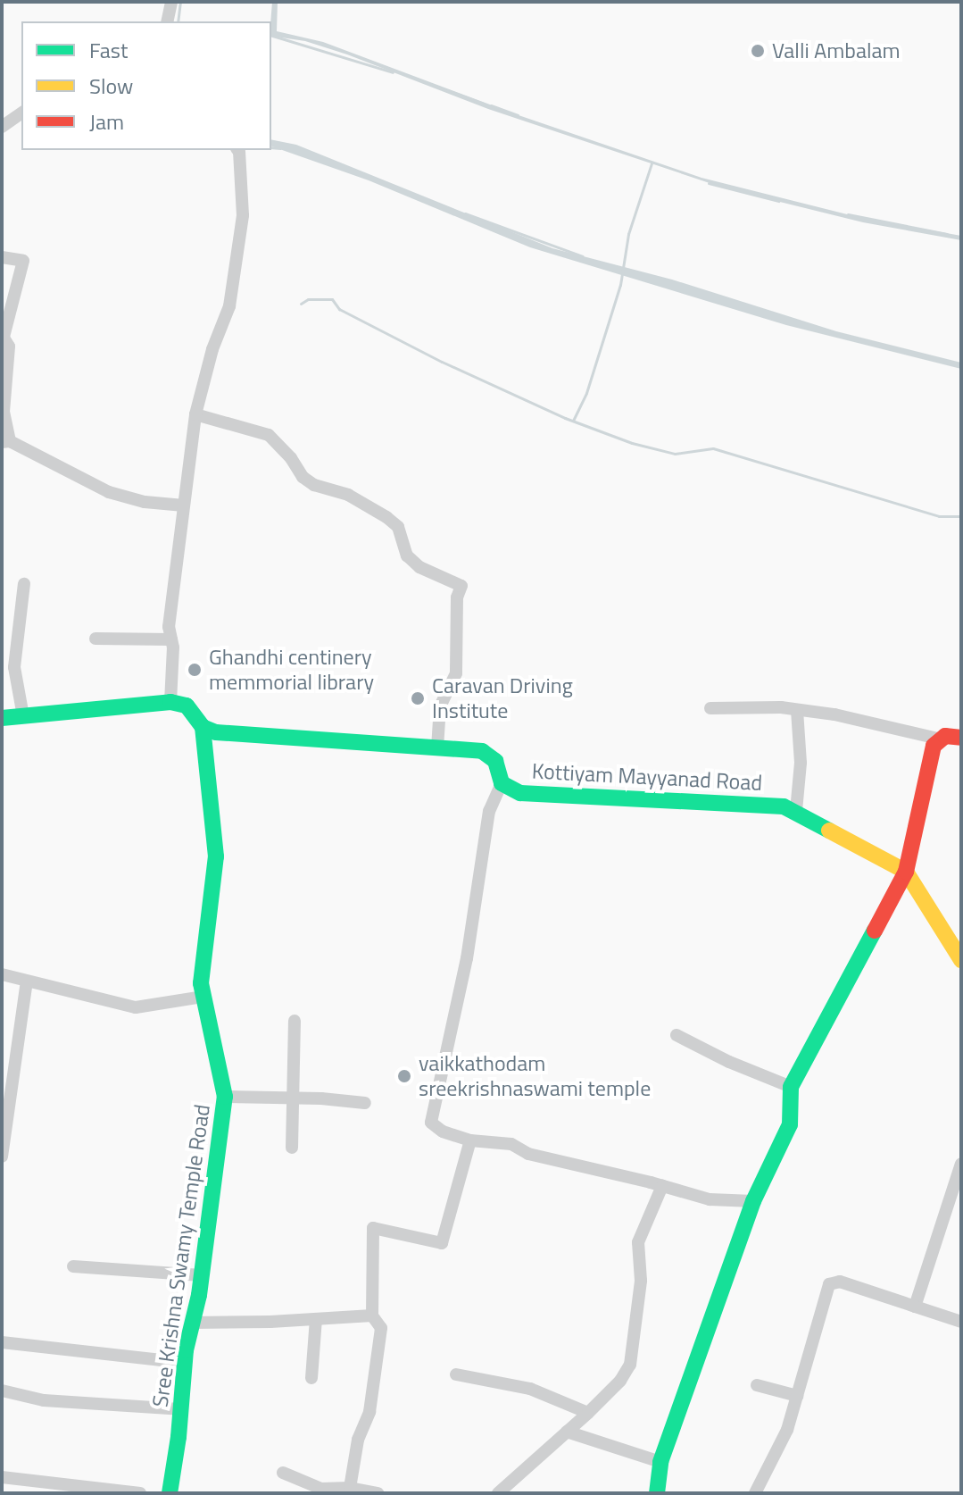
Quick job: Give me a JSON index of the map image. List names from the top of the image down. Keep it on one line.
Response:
{"streets":{"street":["Kottiyam Mayyanad Road","Sree Krishna Swamy Temple Road"]},"crossings":[["Kottiyam Mayyanad Road","Sree Krishna Swamy Temple Road"]],"places":["Valli Ambalam","Ghandhi centinery memmorial library","Caravan Driving Institute","vaikkathodam sreekrishnaswami temple"],"legend":["Fast","Slow","Jam"]}
